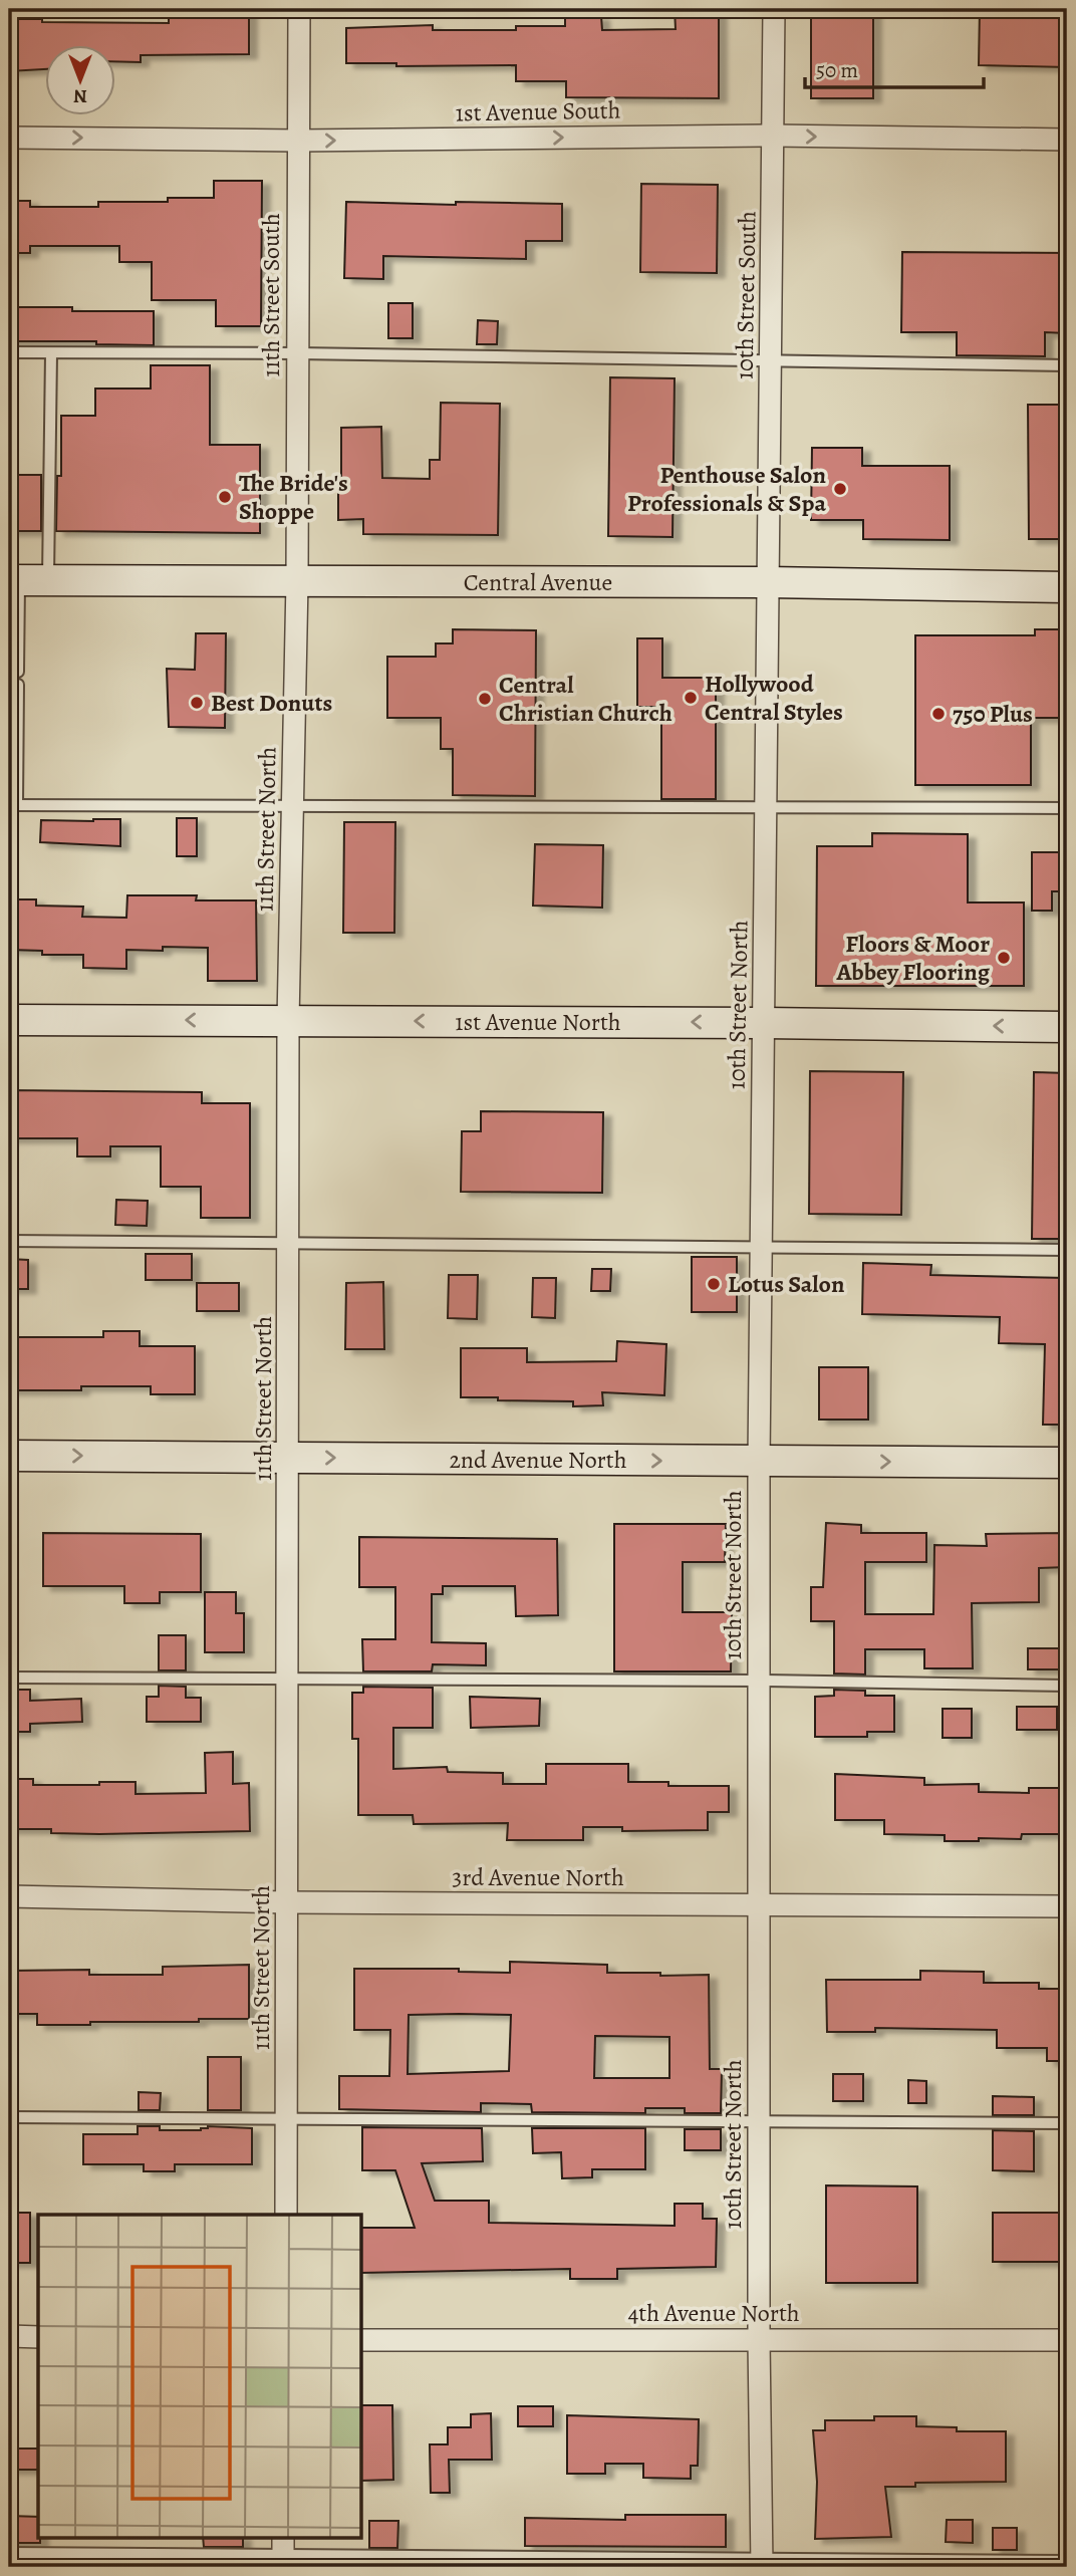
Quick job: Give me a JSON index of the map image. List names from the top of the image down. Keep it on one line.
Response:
{"streets":{"main road":["Central Avenue","1st Avenue North","2nd Avenue North"],"street":["1st Avenue South","11th Street South","10th Street South","11th Street North","10th Street North","3rd Avenue North","4th Avenue North"]},"crossings":[["1st Avenue South","11th Street South"],["1st Avenue South","10th Street South"],["11th Street South","Central Avenue"],["11th Street South","11th Street North"],["10th Street South","Central Avenue"],["10th Street South","10th Street North"],["Central Avenue","11th Street North"],["Central Avenue","10th Street North"],["11th Street North","1st Avenue North"],["11th Street North","2nd Avenue North"],["11th Street North","3rd Avenue North"],["10th Street North","1st Avenue North"],["10th Street North","2nd Avenue North"],["10th Street North","3rd Avenue North"],["10th Street North","4th Avenue North"]],"one_way":["1st Avenue South","1st Avenue North","2nd Avenue North"],"places":["Penthouse Salon Professionals & Spa","The Bride's Shoppe","Hollywood Central Styles","Central Christian Church","Best Donuts","750 Plus","Floors & Moor Abbey Flooring","Lotus Salon"],"scale_bar":"50 m","north":"bottom"}
